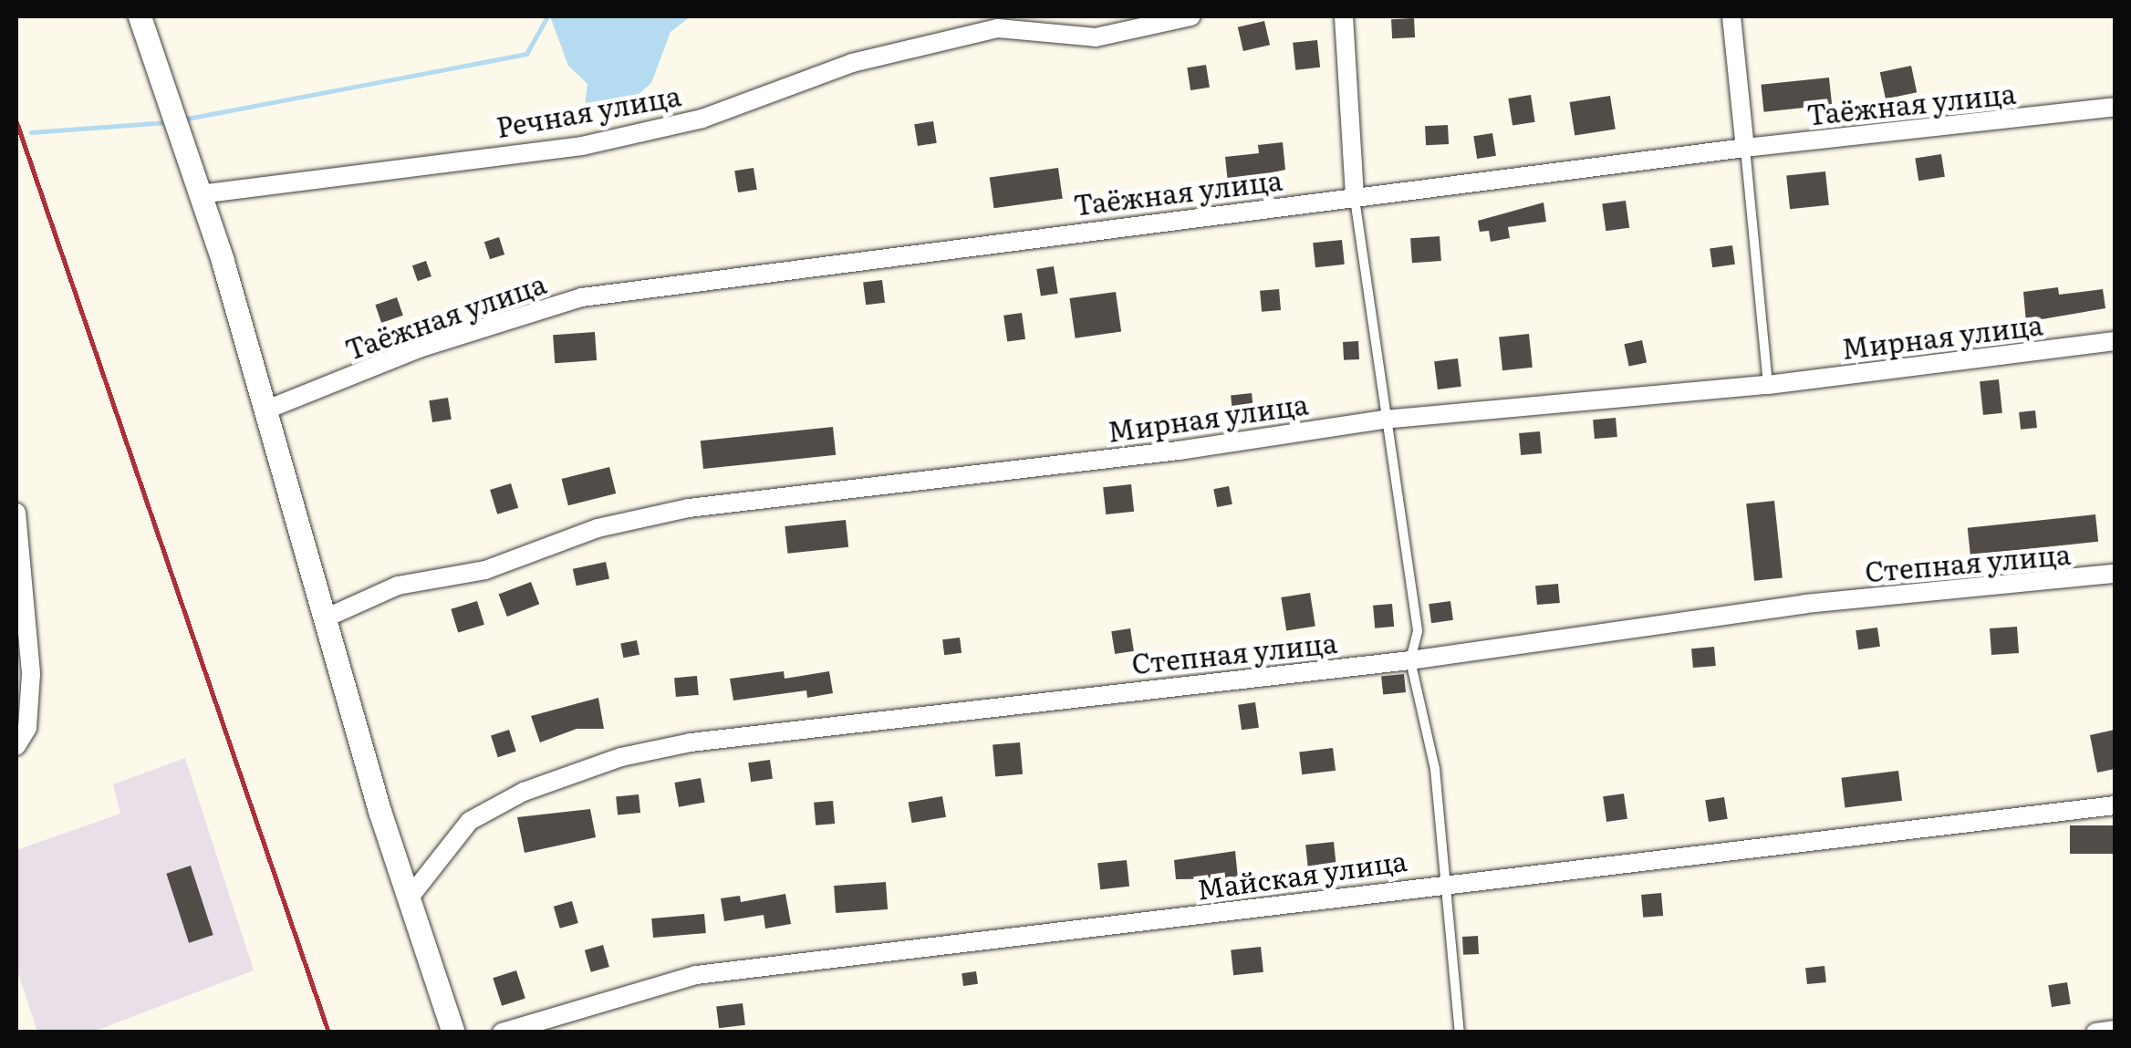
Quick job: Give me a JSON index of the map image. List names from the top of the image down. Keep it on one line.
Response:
{"streets":{"street":["Таёжная улица","Речная улица","Мирная улица","Степная улица","Майская улица"]}}
